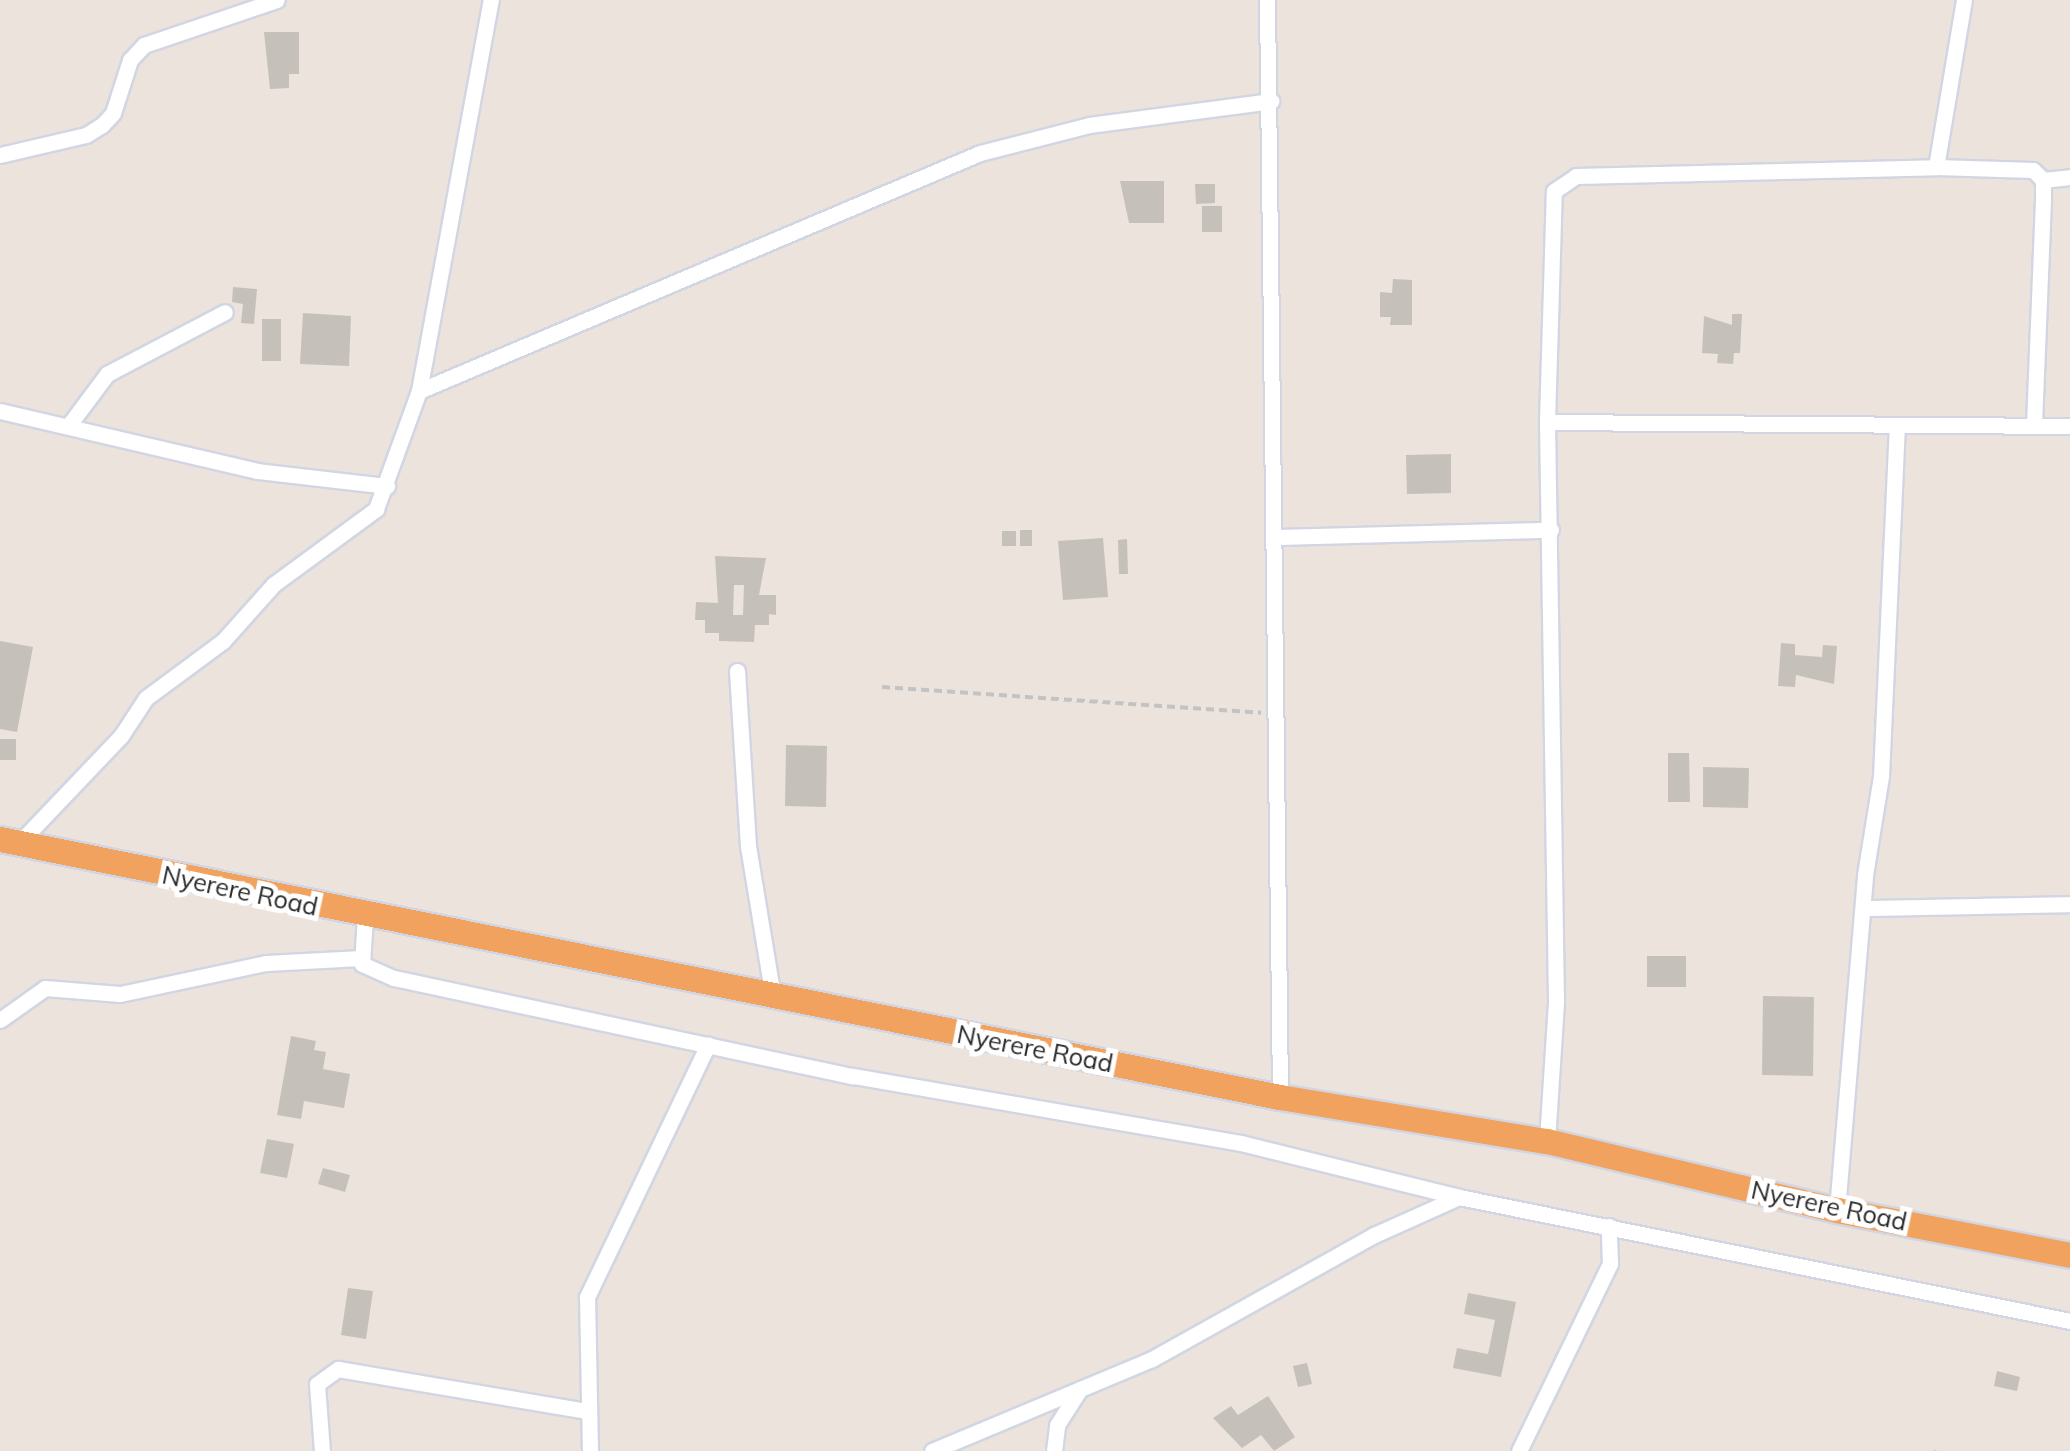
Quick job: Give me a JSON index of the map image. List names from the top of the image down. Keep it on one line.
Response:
{"streets":{"highway":["Nyerere Road"]}}
